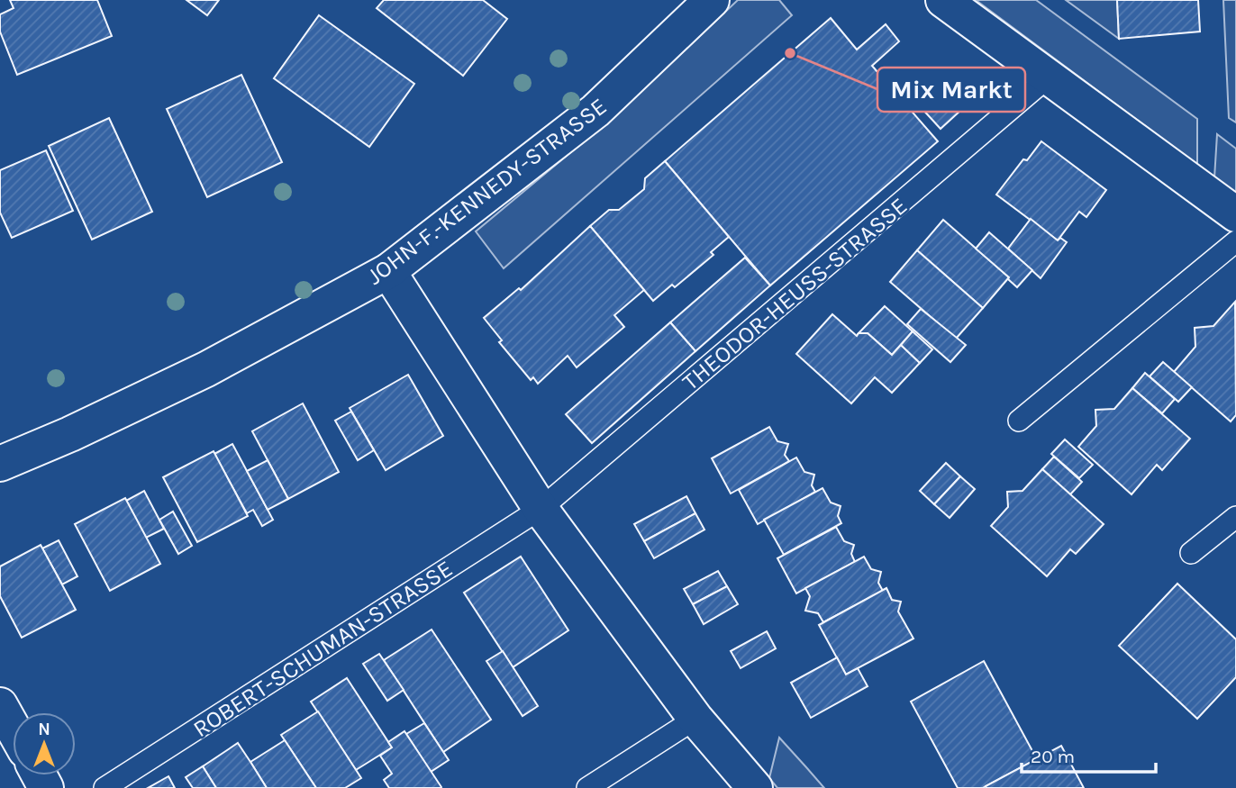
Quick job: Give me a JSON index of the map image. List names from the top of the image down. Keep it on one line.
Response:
{"streets":{"street":["JOHN-F.-KENNEDY-STRASSE"],"lane":["THEODOR-HEUSS-STRASSE","ROBERT-SCHUMAN-STRASSE"]},"crossings":[["THEODOR-HEUSS-STRASSE","ROBERT-SCHUMAN-STRASSE"]],"places":["Mix Markt"],"scale_bar":"20 m","north":"top"}
